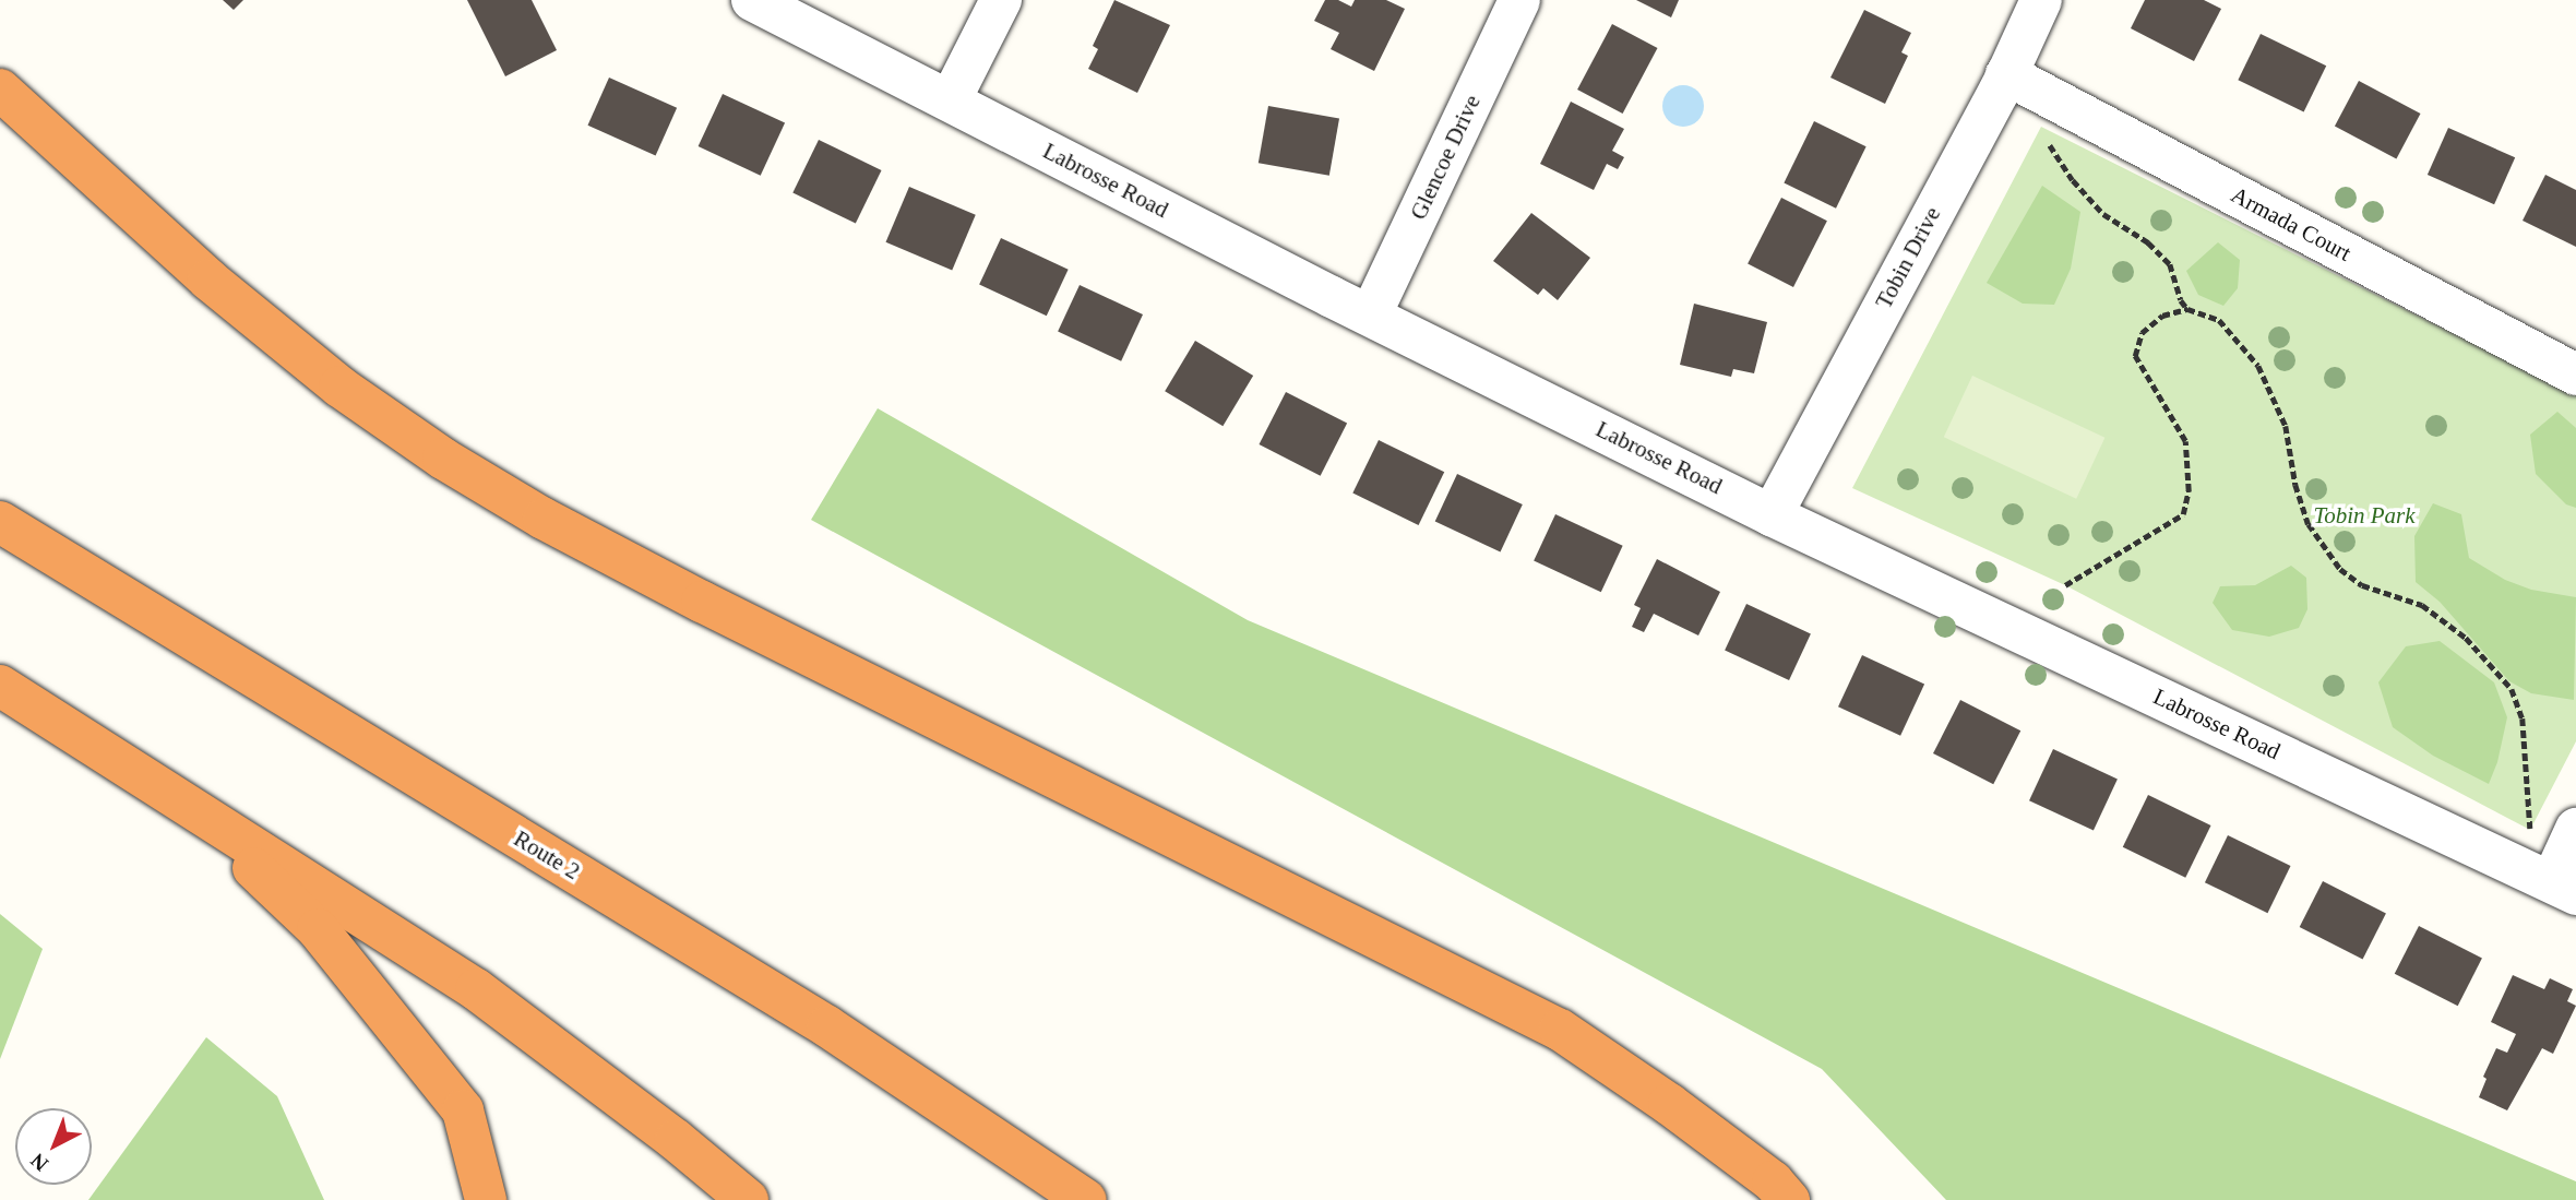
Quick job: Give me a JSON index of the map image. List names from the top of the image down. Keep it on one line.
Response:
{"streets":{"highway":["Route 2"],"street":["Glencoe Drive","Labrosse Road","Armada Court","Tobin Drive"]},"crossings":[["Glencoe Drive","Labrosse Road"],["Labrosse Road","Tobin Drive"],["Armada Court","Tobin Drive"]],"parks":["Tobin Park"],"north":"bottom left"}
